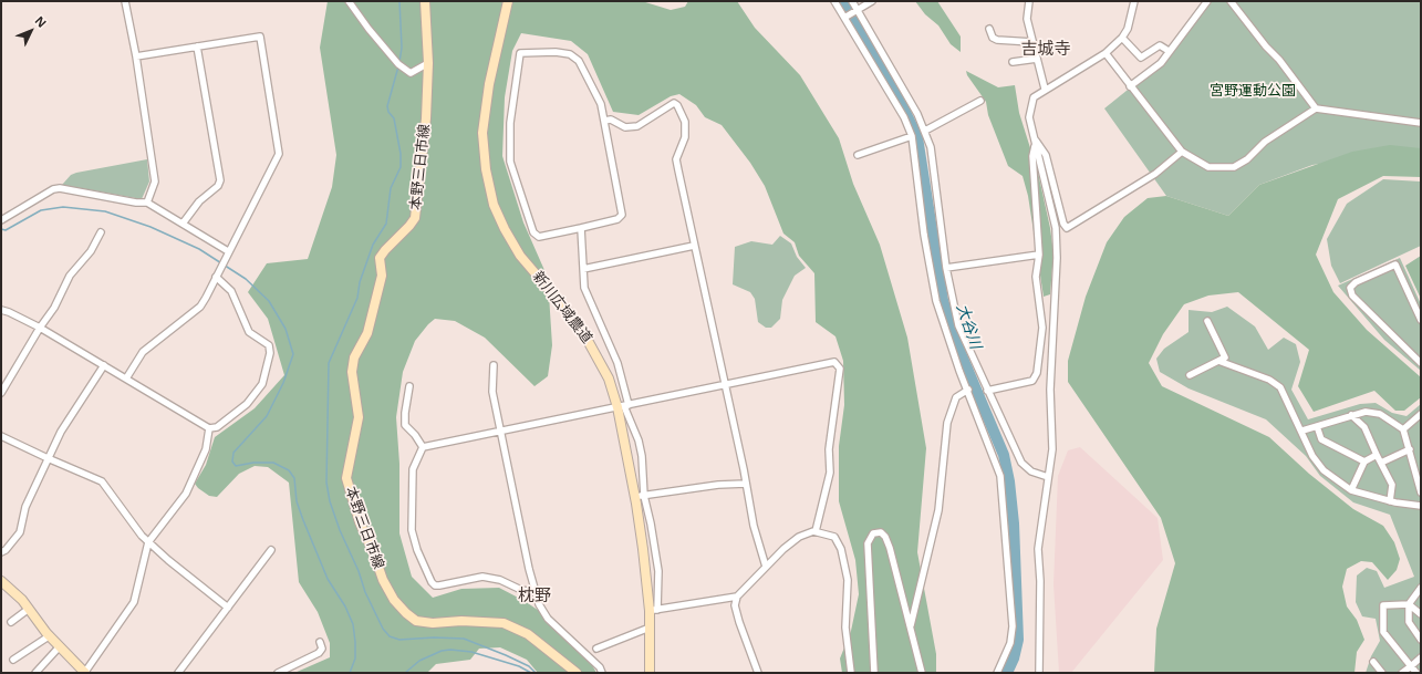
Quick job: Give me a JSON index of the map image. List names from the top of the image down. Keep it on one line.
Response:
{"streets":{"main road":["本野三日市線","新川広域農道"]},"districts":["吉城寺","枕野"],"water":["大谷川"],"parks":["宮野運動公園"],"north":"top right"}
